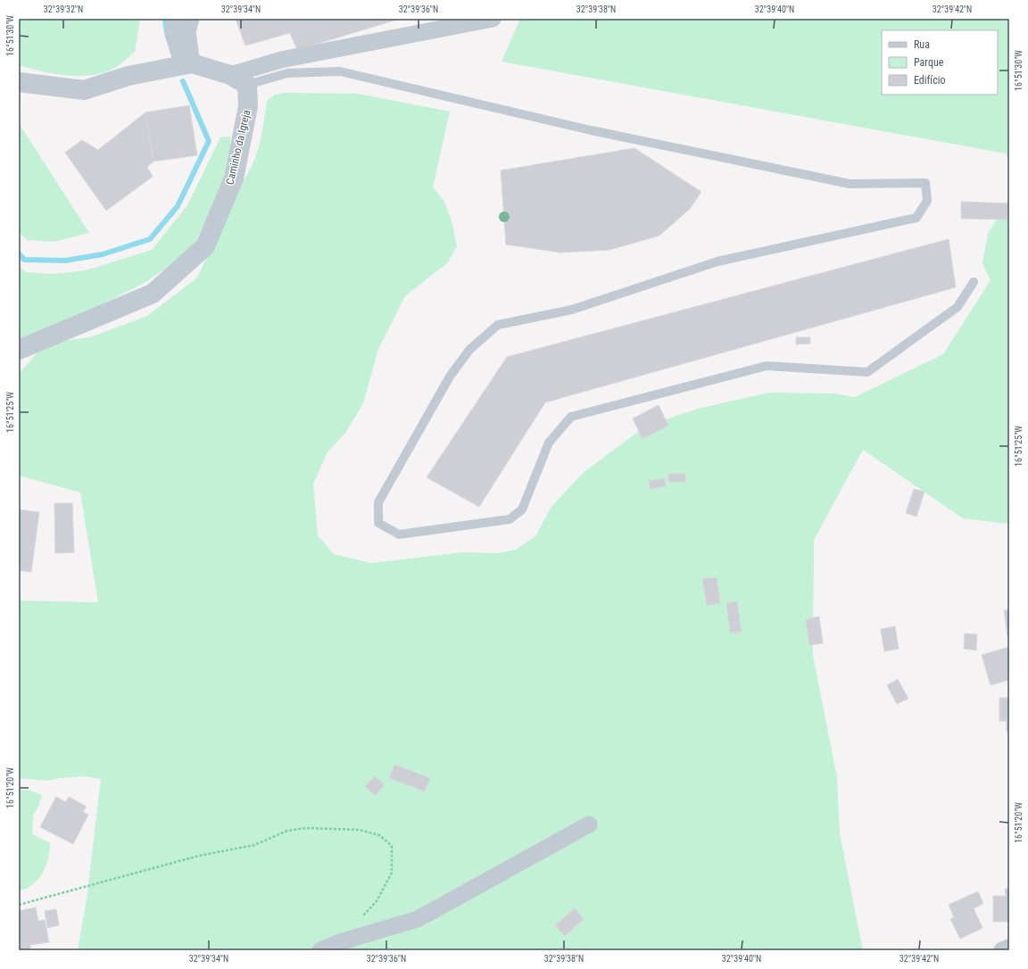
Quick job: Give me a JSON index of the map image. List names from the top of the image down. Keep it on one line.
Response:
{"streets":{"street":["Caminho da Igreja"]},"legend":["Rua","Parque","Edifício"],"coordinates":["32°39'32\"N","32°39'34\"N","32°39'36\"N","32°39'38\"N","32°39'40\"N","32°39'42\"N","16°51'30\"W","16°51'25\"W","16°51'20\"W"]}
